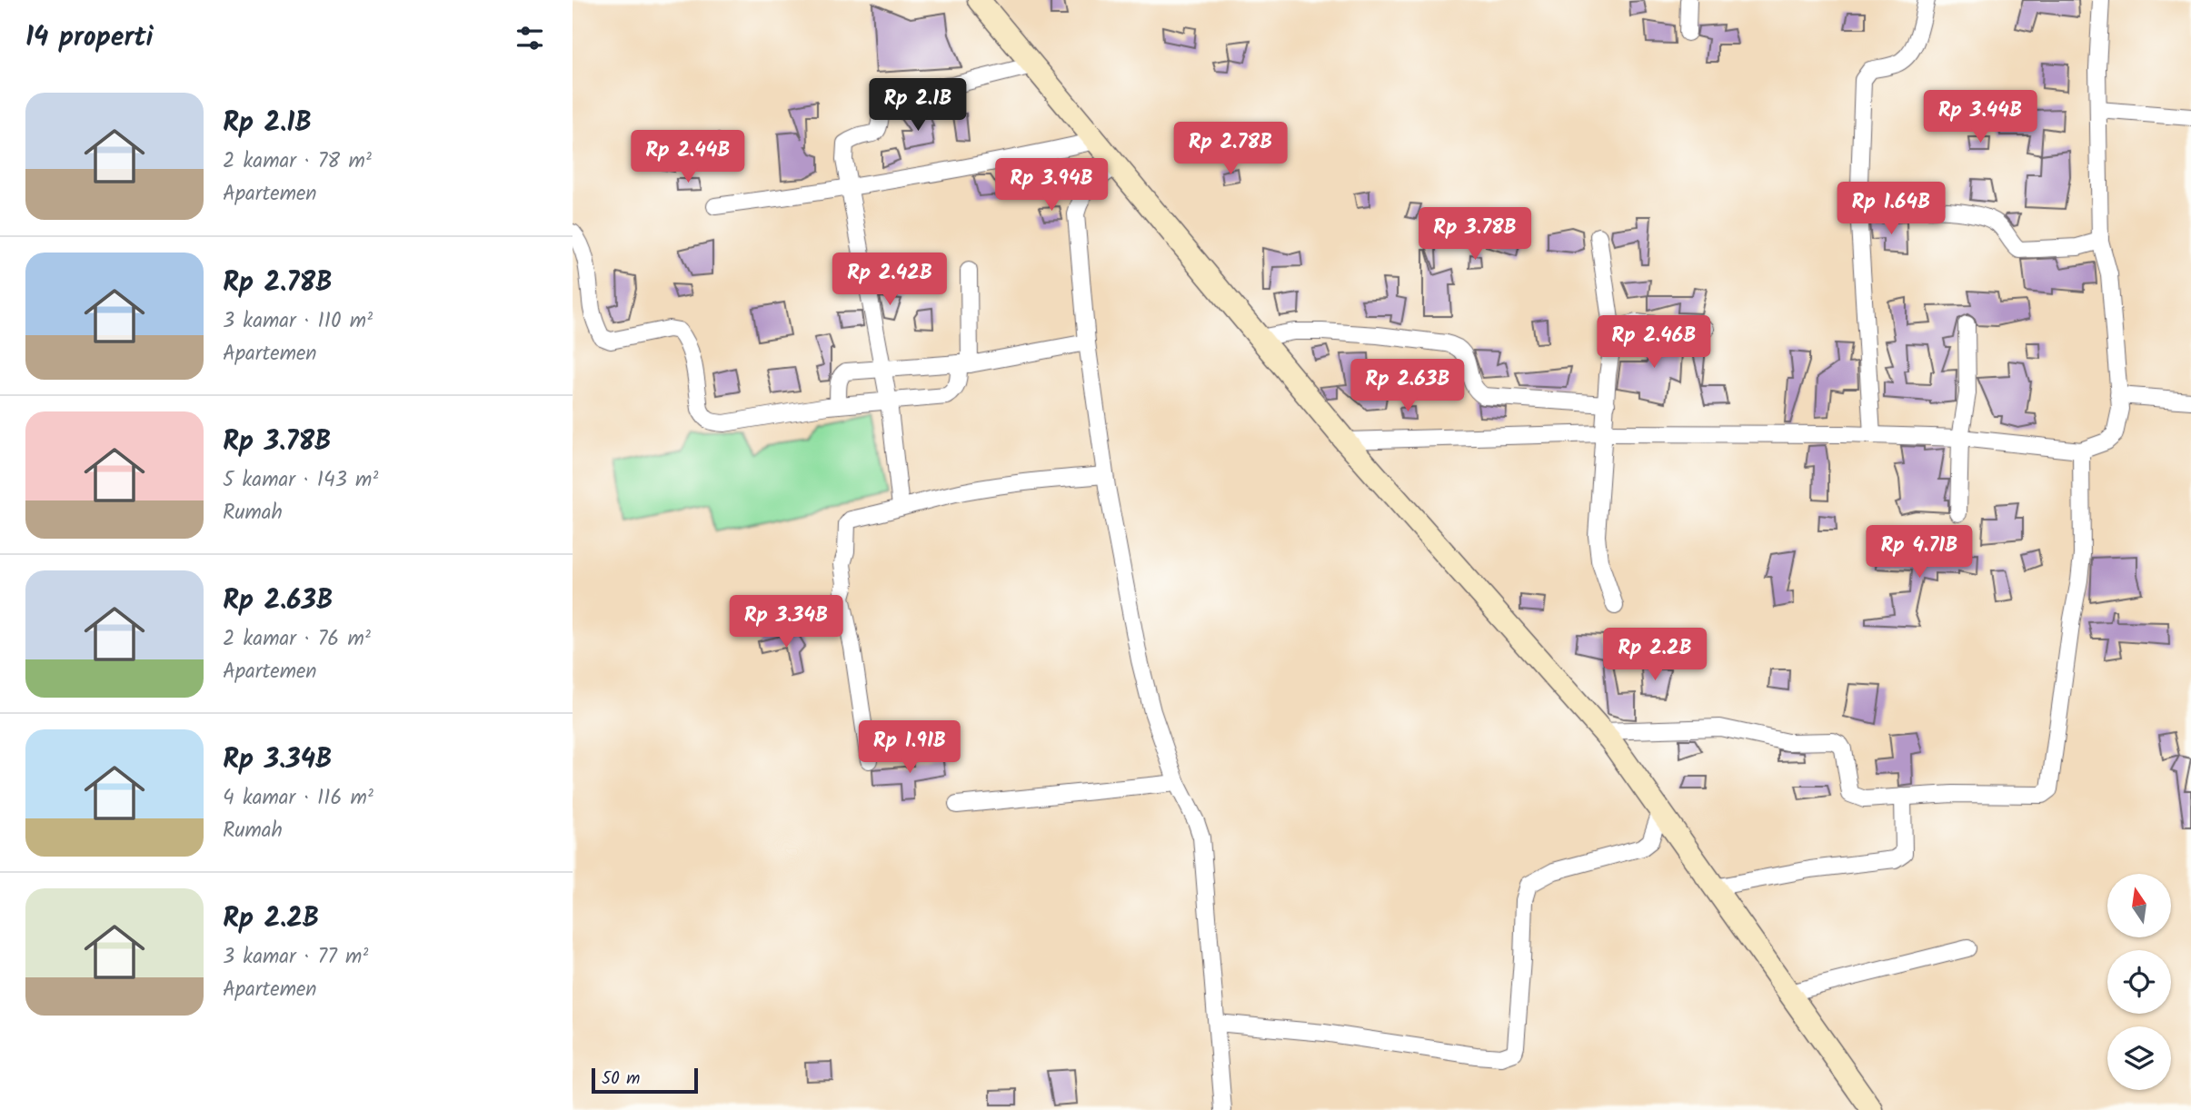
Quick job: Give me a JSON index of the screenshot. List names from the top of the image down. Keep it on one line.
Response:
{"scale_bar":"50 m","north":"top","page":{"heading":"14 properti","list":[{"name":"Rp 2.1B","note":"2 kamar · 78 m² · Apartemen"},{"name":"Rp 2.78B","note":"3 kamar · 110 m² · Apartemen"},{"name":"Rp 3.78B","note":"5 kamar · 143 m² · Rumah"},{"name":"Rp 2.63B","note":"2 kamar · 76 m² · Apartemen"},{"name":"Rp 3.34B","note":"4 kamar · 116 m² · Rumah"},{"name":"Rp 2.2B","note":"3 kamar · 77 m² · Apartemen"}],"price":["Rp 2.1B","Rp 3.44B","Rp 2.78B","Rp 2.44B","Rp 3.94B","Rp 1.64B","Rp 3.78B","Rp 2.42B","Rp 2.46B","Rp 2.63B","Rp 4.71B","Rp 3.34B","Rp 2.2B","Rp 1.91B"],"scale":"50 m"}}
